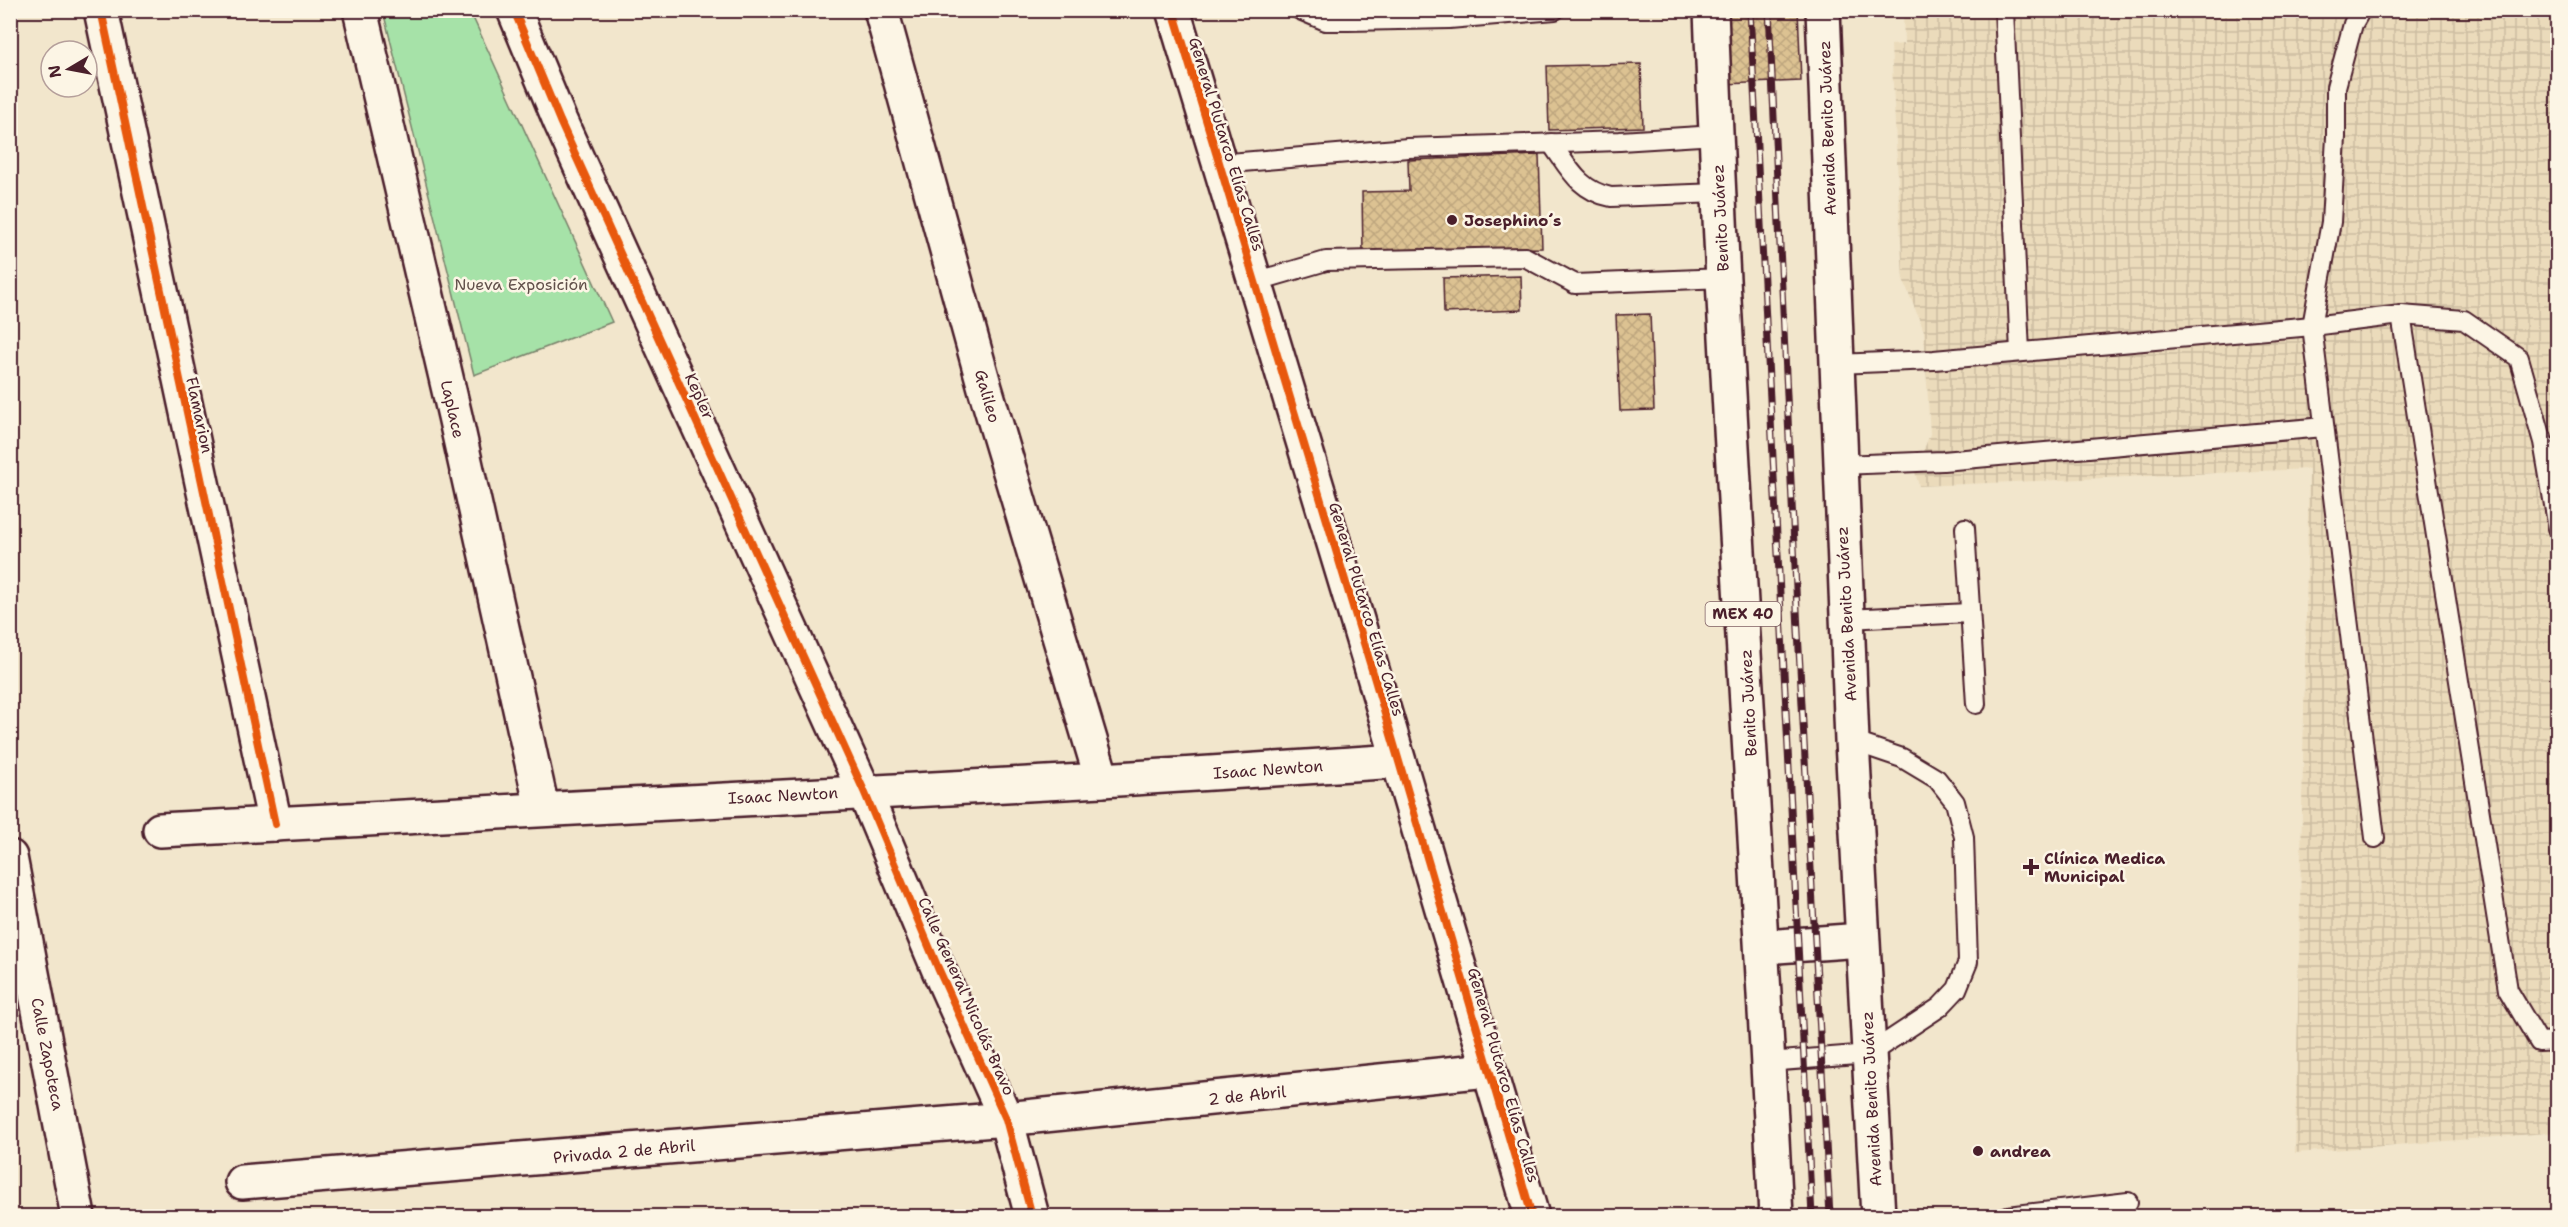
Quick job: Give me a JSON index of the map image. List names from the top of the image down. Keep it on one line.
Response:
{"streets":{"street":["Avenida Benito Juárez","General Plutarco Elías Calles","Benito Juárez","Kepler","Galileo","Laplace","Flamarion","MEX 40","Isaac Newton","Calle General Nicolás Bravo","Calle Zapoteca","2 de Abril","Privada 2 de Abril"]},"crossings":[["General Plutarco Elías Calles","Isaac Newton"],["General Plutarco Elías Calles","2 de Abril"],["Kepler","Isaac Newton"],["Kepler","Calle General Nicolás Bravo"],["Galileo","Isaac Newton"],["Laplace","Isaac Newton"],["Flamarion","Isaac Newton"],["Isaac Newton","Calle General Nicolás Bravo"],["Calle General Nicolás Bravo","2 de Abril"],["Calle General Nicolás Bravo","Privada 2 de Abril"],["2 de Abril","Privada 2 de Abril"]],"parks":["Nueva Exposición"],"places":{"other":["Josephino´s","andrea"],"health":["Clínica Medica Municipal"]},"north":"left"}
